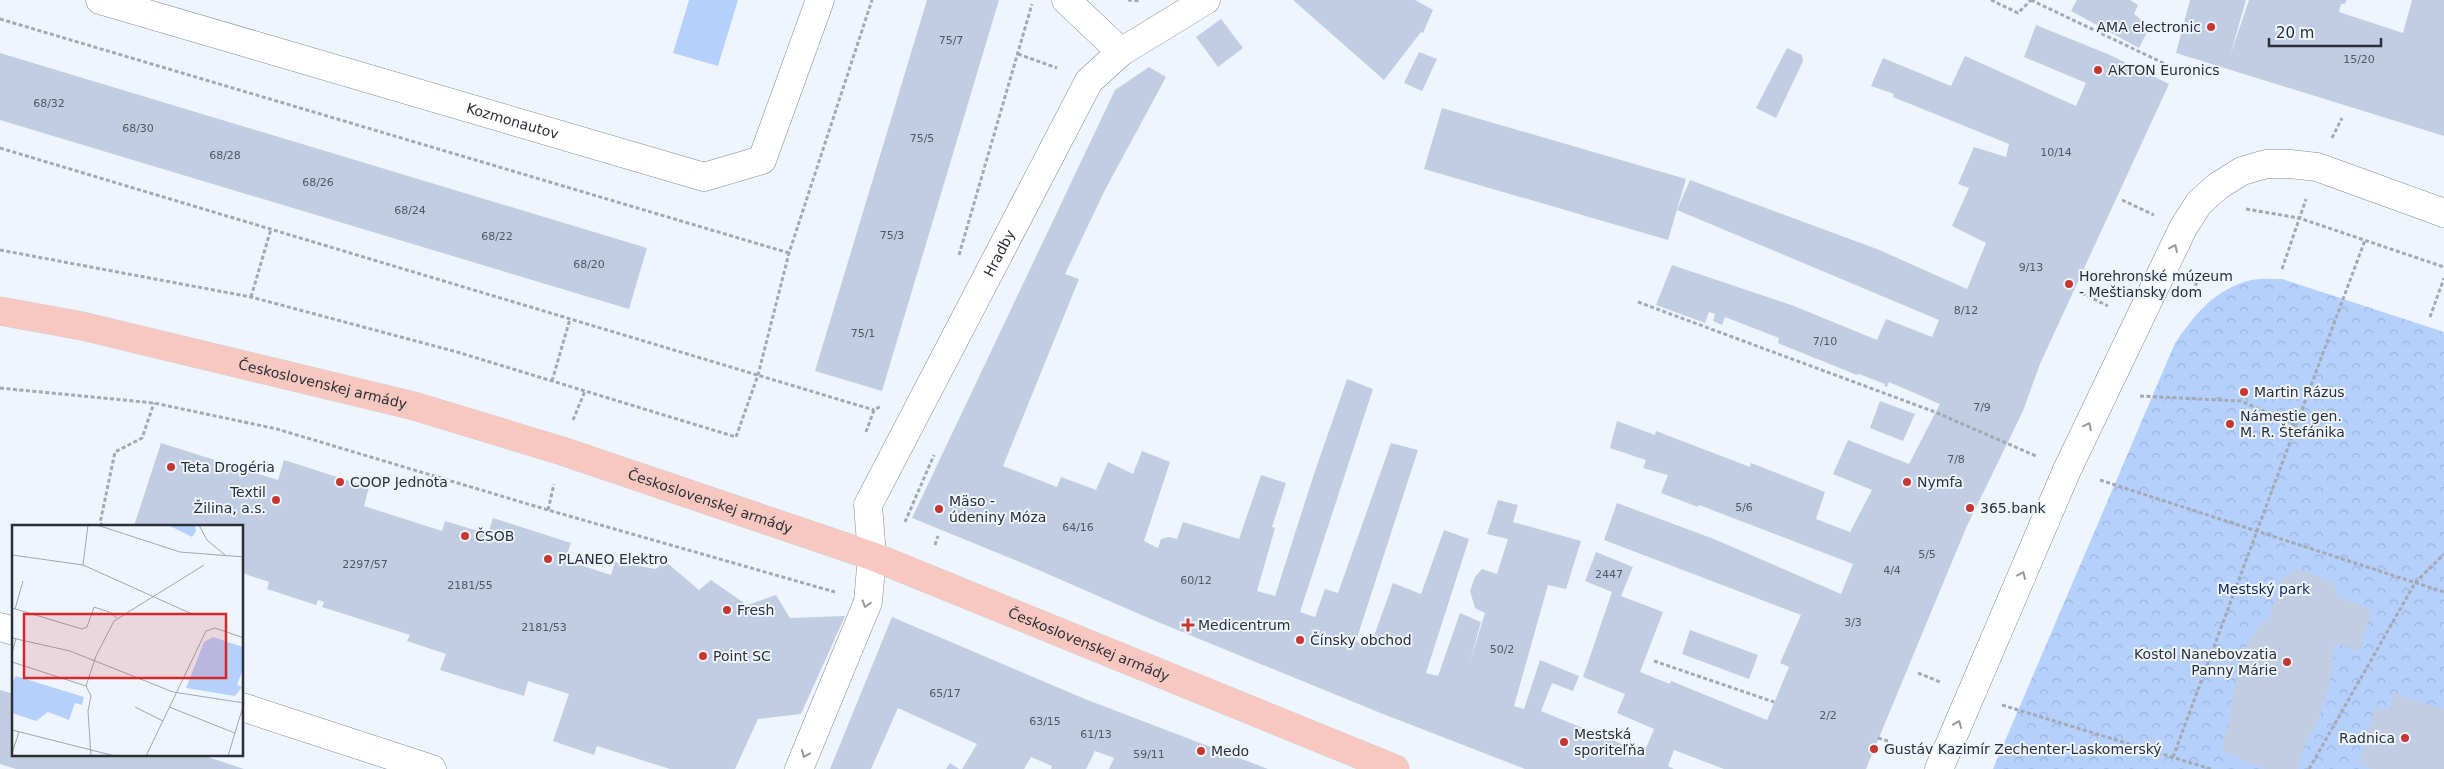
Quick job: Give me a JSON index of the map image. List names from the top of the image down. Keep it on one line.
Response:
{"streets":{"main road":["Československej armády"],"street":["Kozmonautov","Hradby"]},"crossings":[["Hradby","Československej armády"]],"parks":["Mestský park"],"places":{"other":["AMA electronic","AKTON Euronics","Horehronské múzeum - Meštiansky dom","Martin Rázus","Námestie gen. M. R. Štefánika","Teta Drogéria","COOP Jednota","Nymfa","Textil Žilina, a.s.","365.bank","Mäso - údeniny Móza","ČSOB","PLANEO Elektro","Fresh","Čínsky obchod","Point SC","Kostol Nanebovzatia Panny Márie","Radnica","Mestská sporiteľňa","Gustáv Kazimír Zechenter-Laskomerský","Medo"],"health":["Medicentrum"]},"house_numbers":["75/7","15/20","68/32","68/30","75/5","10/14","68/28","68/26","68/24","75/3","68/22","68/20","9/13","8/12","75/1","7/10","7/9","7/8","5/6","64/16","5/5","2297/57","4/4","2447","60/12","2181/55","3/3","2181/53","50/2","65/17","2/2","63/15","61/13","59/11"],"scale_bar":"20 m"}
